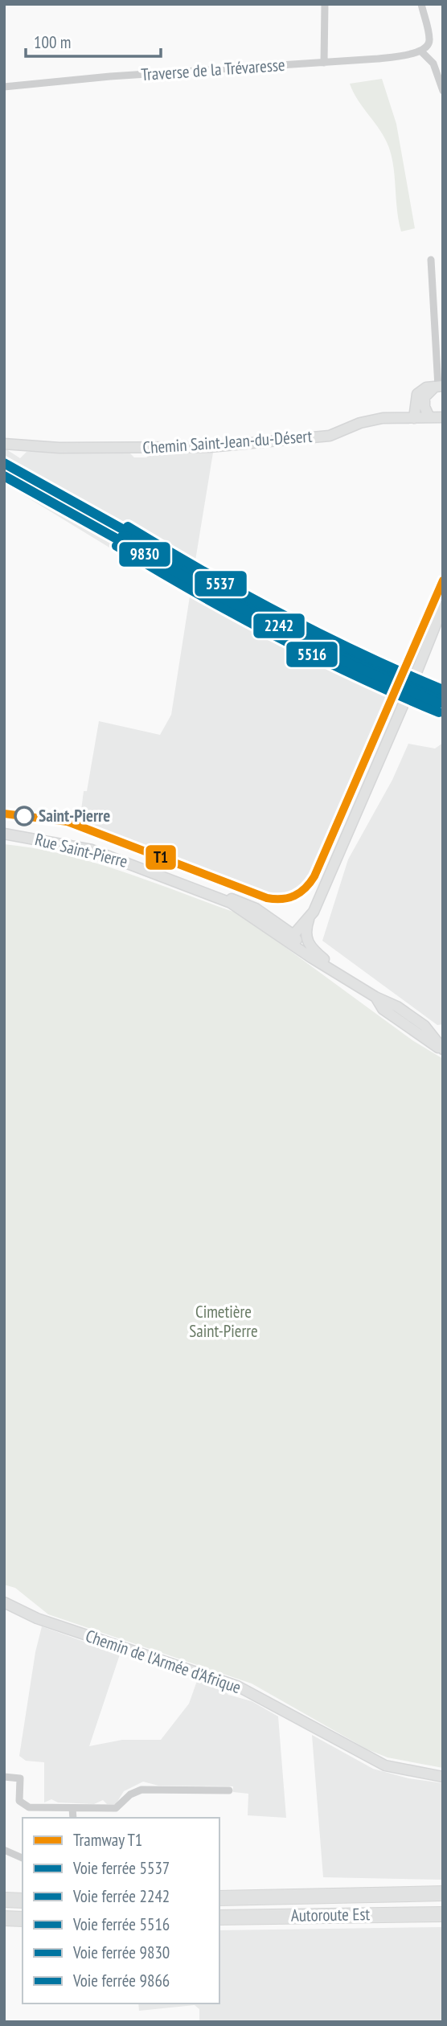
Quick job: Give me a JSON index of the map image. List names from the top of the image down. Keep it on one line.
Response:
{"streets":{"highway":["Autoroute Est"],"street":["Traverse de la Trévaresse","Chemin Saint-Jean-du-Désert","Rue Saint-Pierre","Chemin de l'Armée d'Afrique"]},"parks":["Cimetière Saint-Pierre"],"places":["Saint-Pierre"],"lines":["rail line 5537","rail line 9830","rail line 9866","rail line 2242","rail line 5516","tram line T1"],"legend":["Tramway T1","Voie ferrée 5537","Voie ferrée 2242","Voie ferrée 5516","Voie ferrée 9830","Voie ferrée 9866"],"scale_bar":"100 m"}
